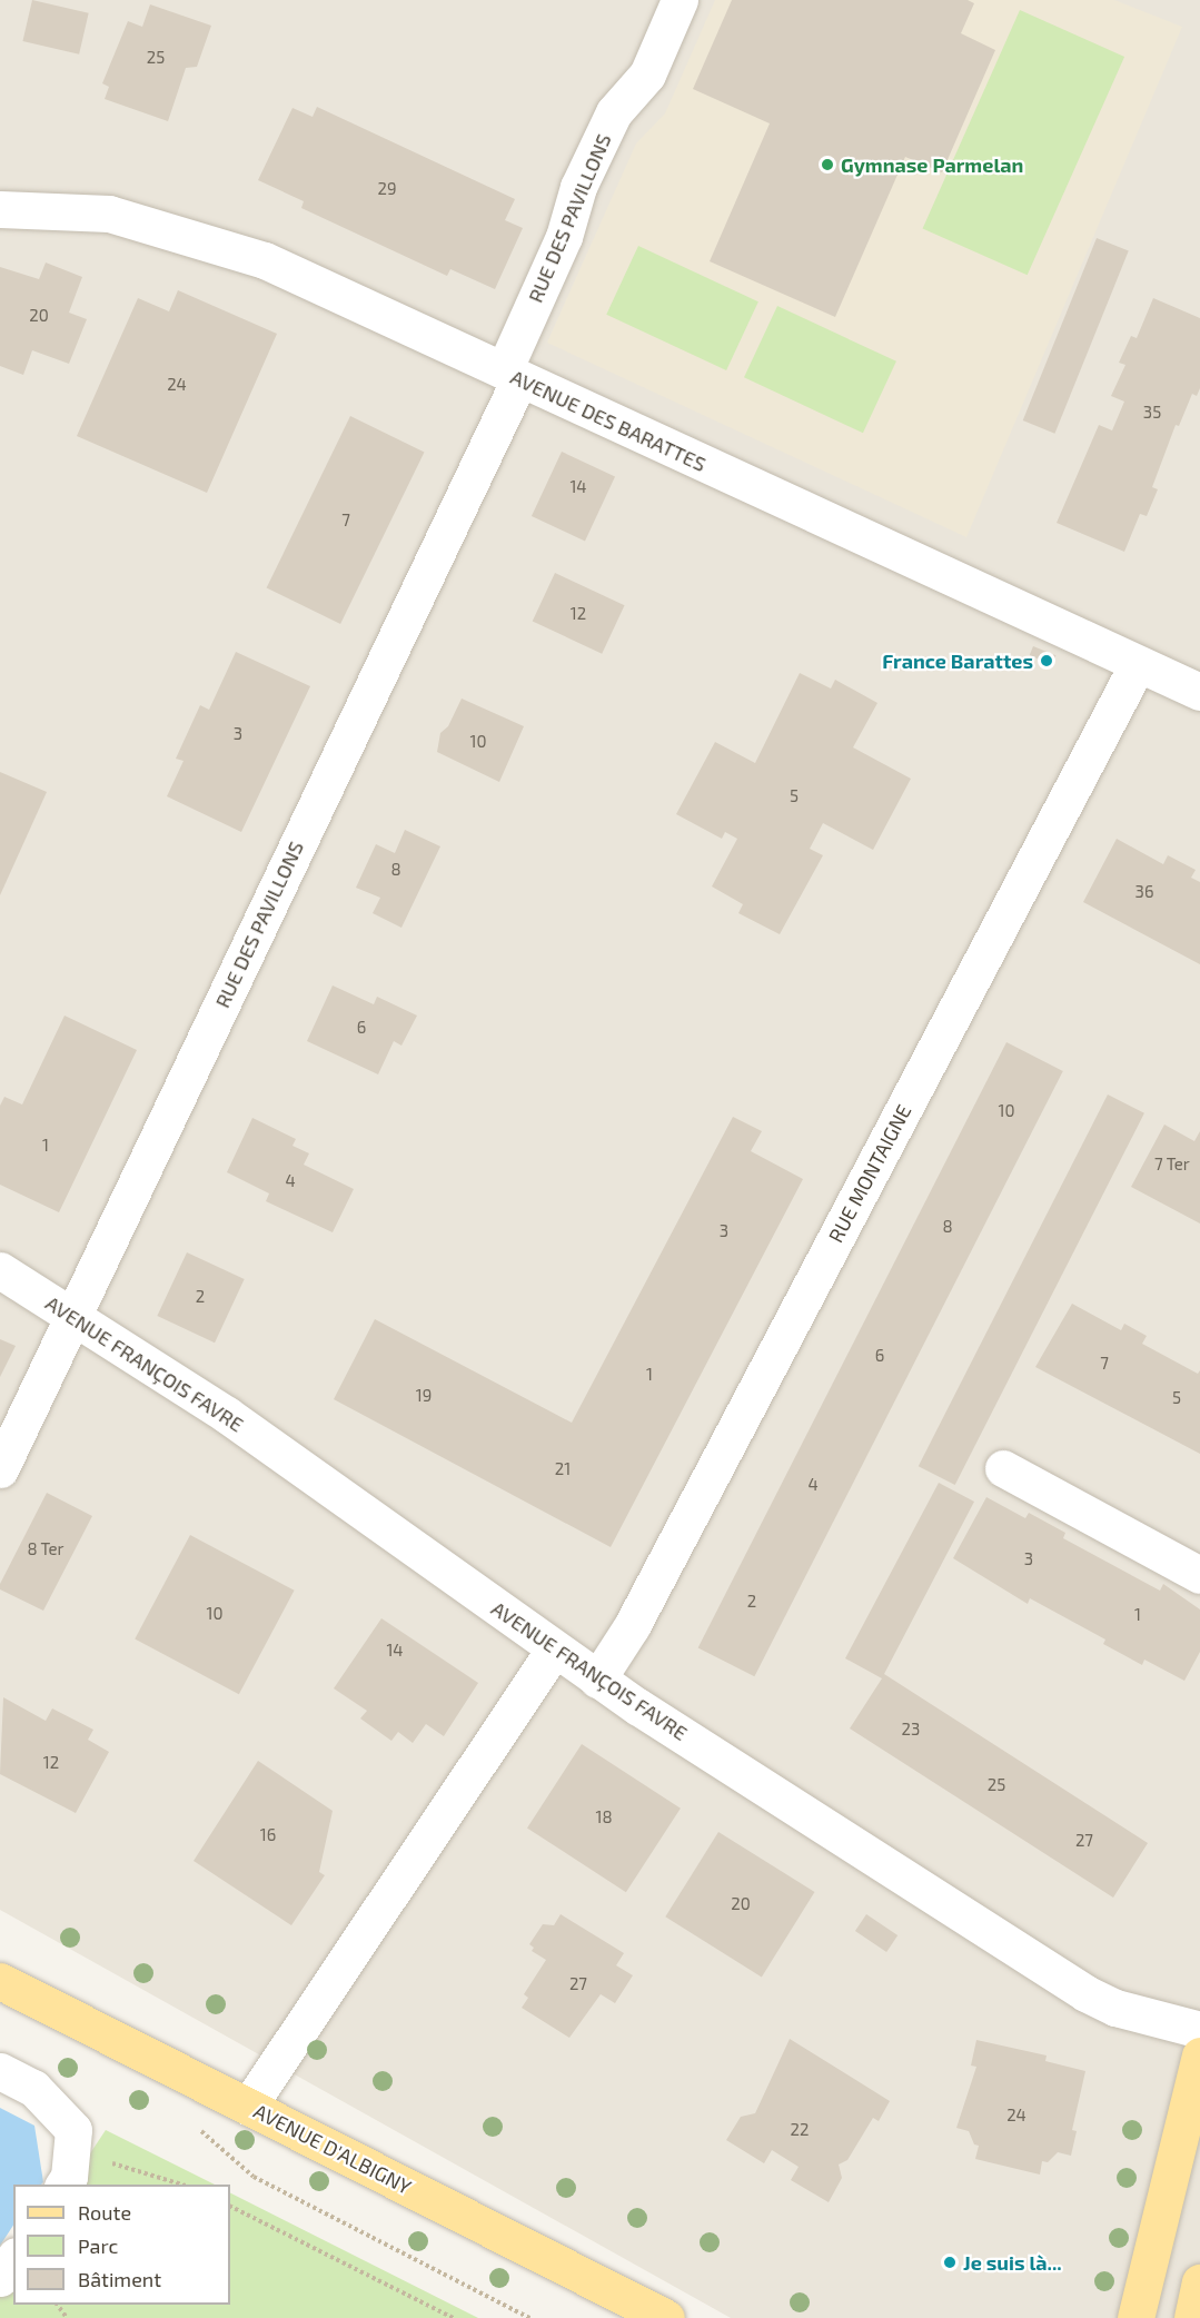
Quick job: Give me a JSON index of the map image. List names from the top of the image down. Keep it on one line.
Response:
{"streets":{"main road":["AVENUE D'ALBIGNY"],"street":["RUE DES PAVILLONS","AVENUE DES BARATTES","RUE MONTAIGNE","AVENUE FRANÇOIS FAVRE"]},"crossings":[["RUE DES PAVILLONS","AVENUE DES BARATTES"],["RUE DES PAVILLONS","AVENUE FRANÇOIS FAVRE"],["AVENUE DES BARATTES","RUE MONTAIGNE"],["RUE MONTAIGNE","AVENUE FRANÇOIS FAVRE"]],"places":["Gymnase Parmelan","France Barattes","Je suis là..."],"house_numbers":["25","29","20","24","35","14","7","12","3","10","5","8","36","6","10","1","7 Ter","4","8","3","2","6","7","1","19","5","21","4","8 Ter","3","2","10","1","14","23","12","25","18","16","27","20","27","24","22"],"legend":["Route","Parc","Bâtiment"]}
